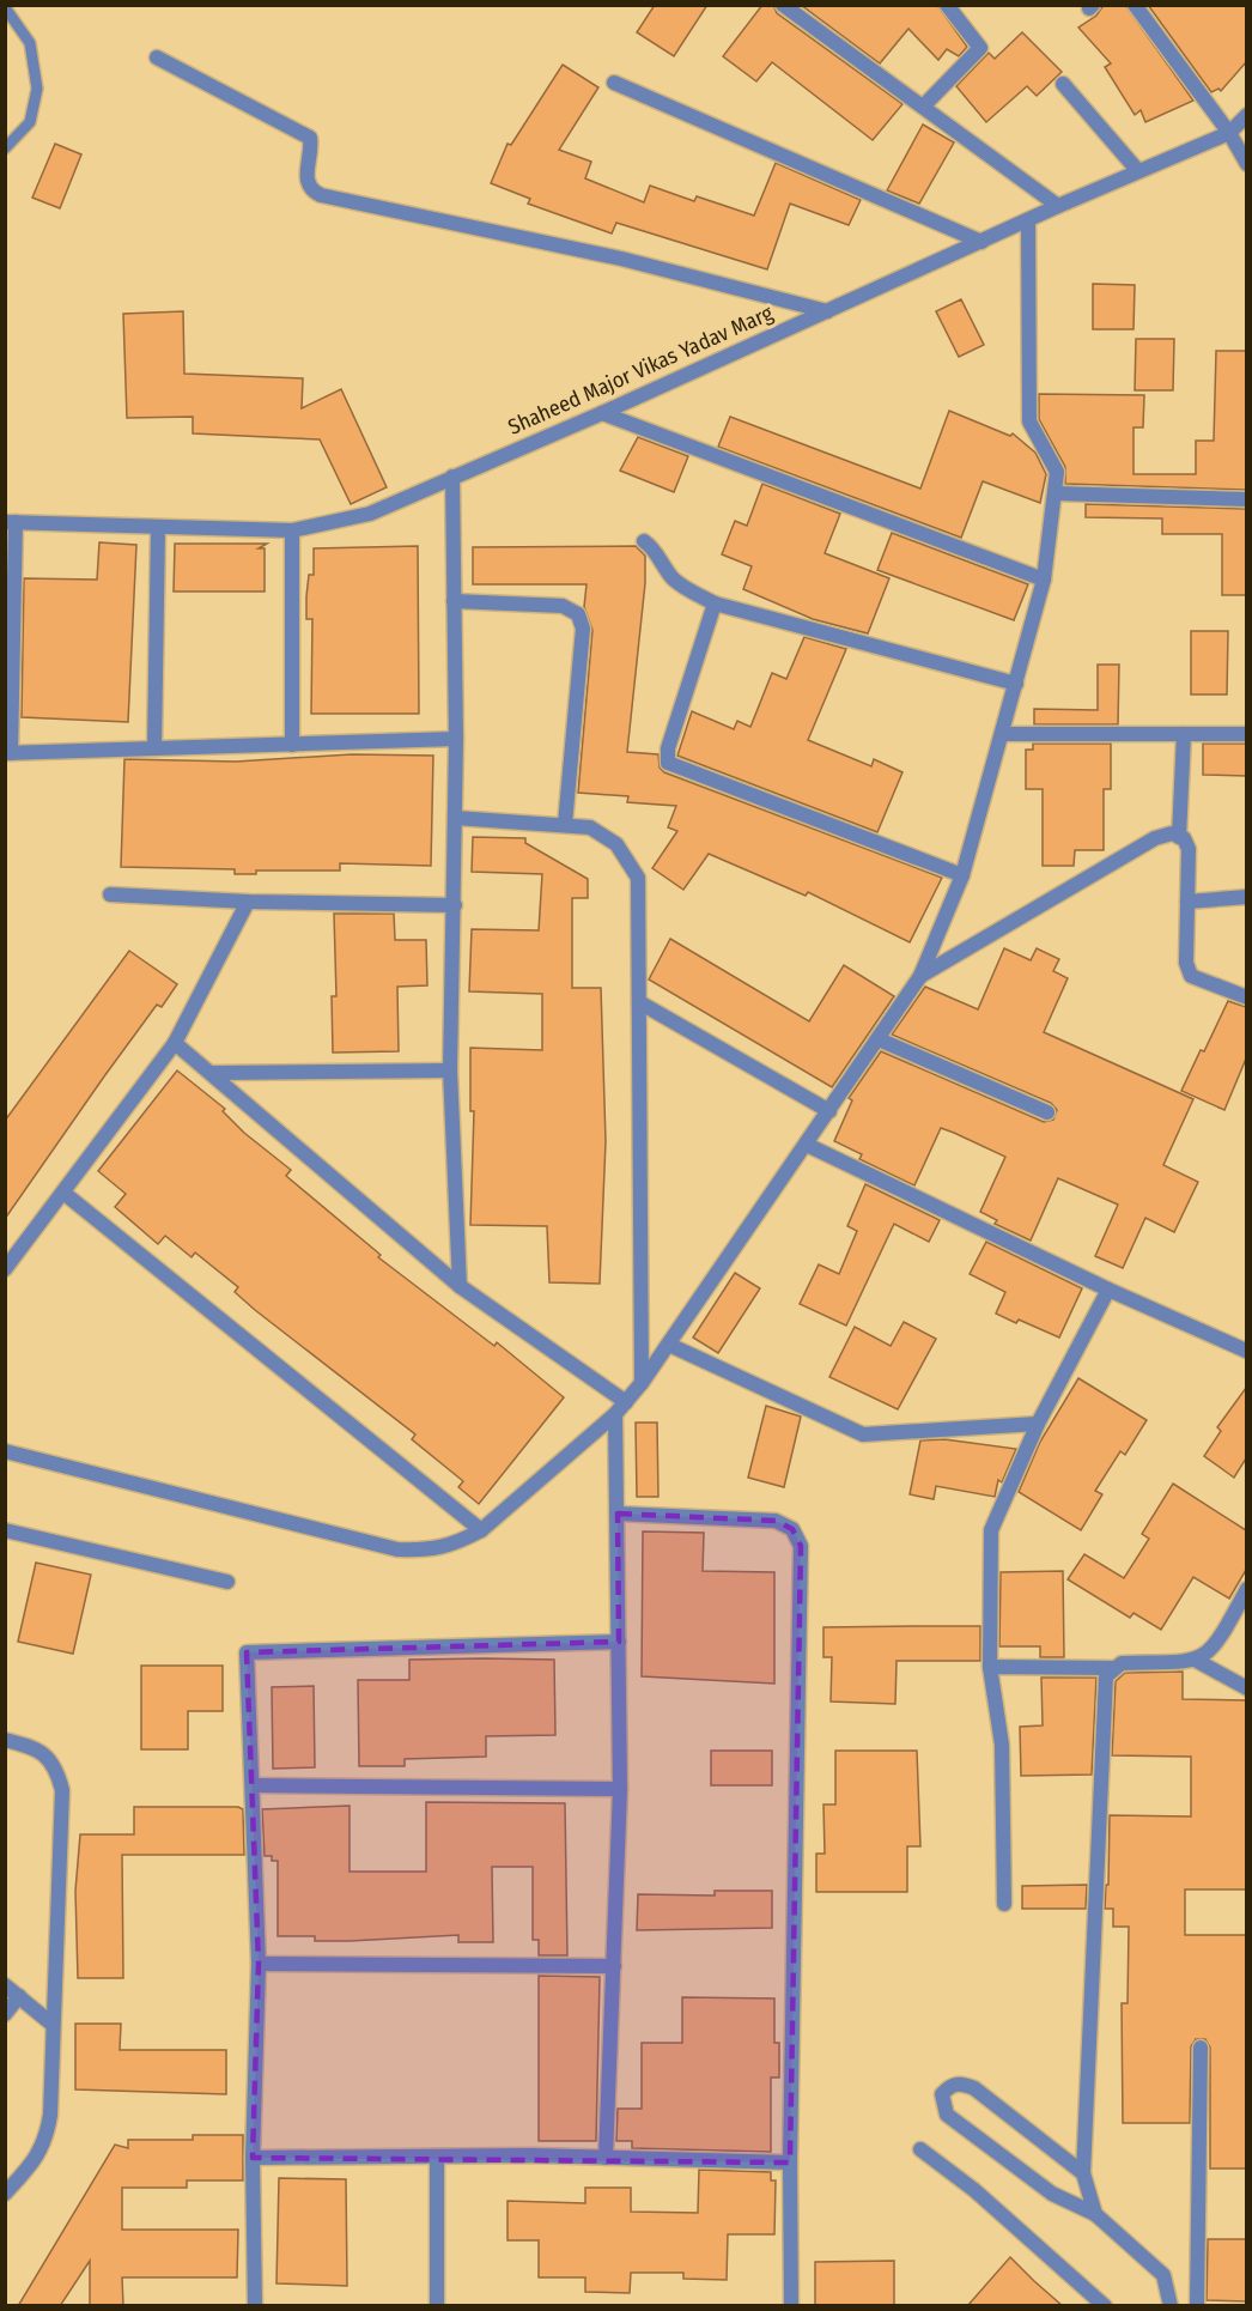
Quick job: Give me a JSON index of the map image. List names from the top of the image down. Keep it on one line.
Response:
{"streets":{"street":["Shaheed Major Vikas Yadav Marg"]}}
